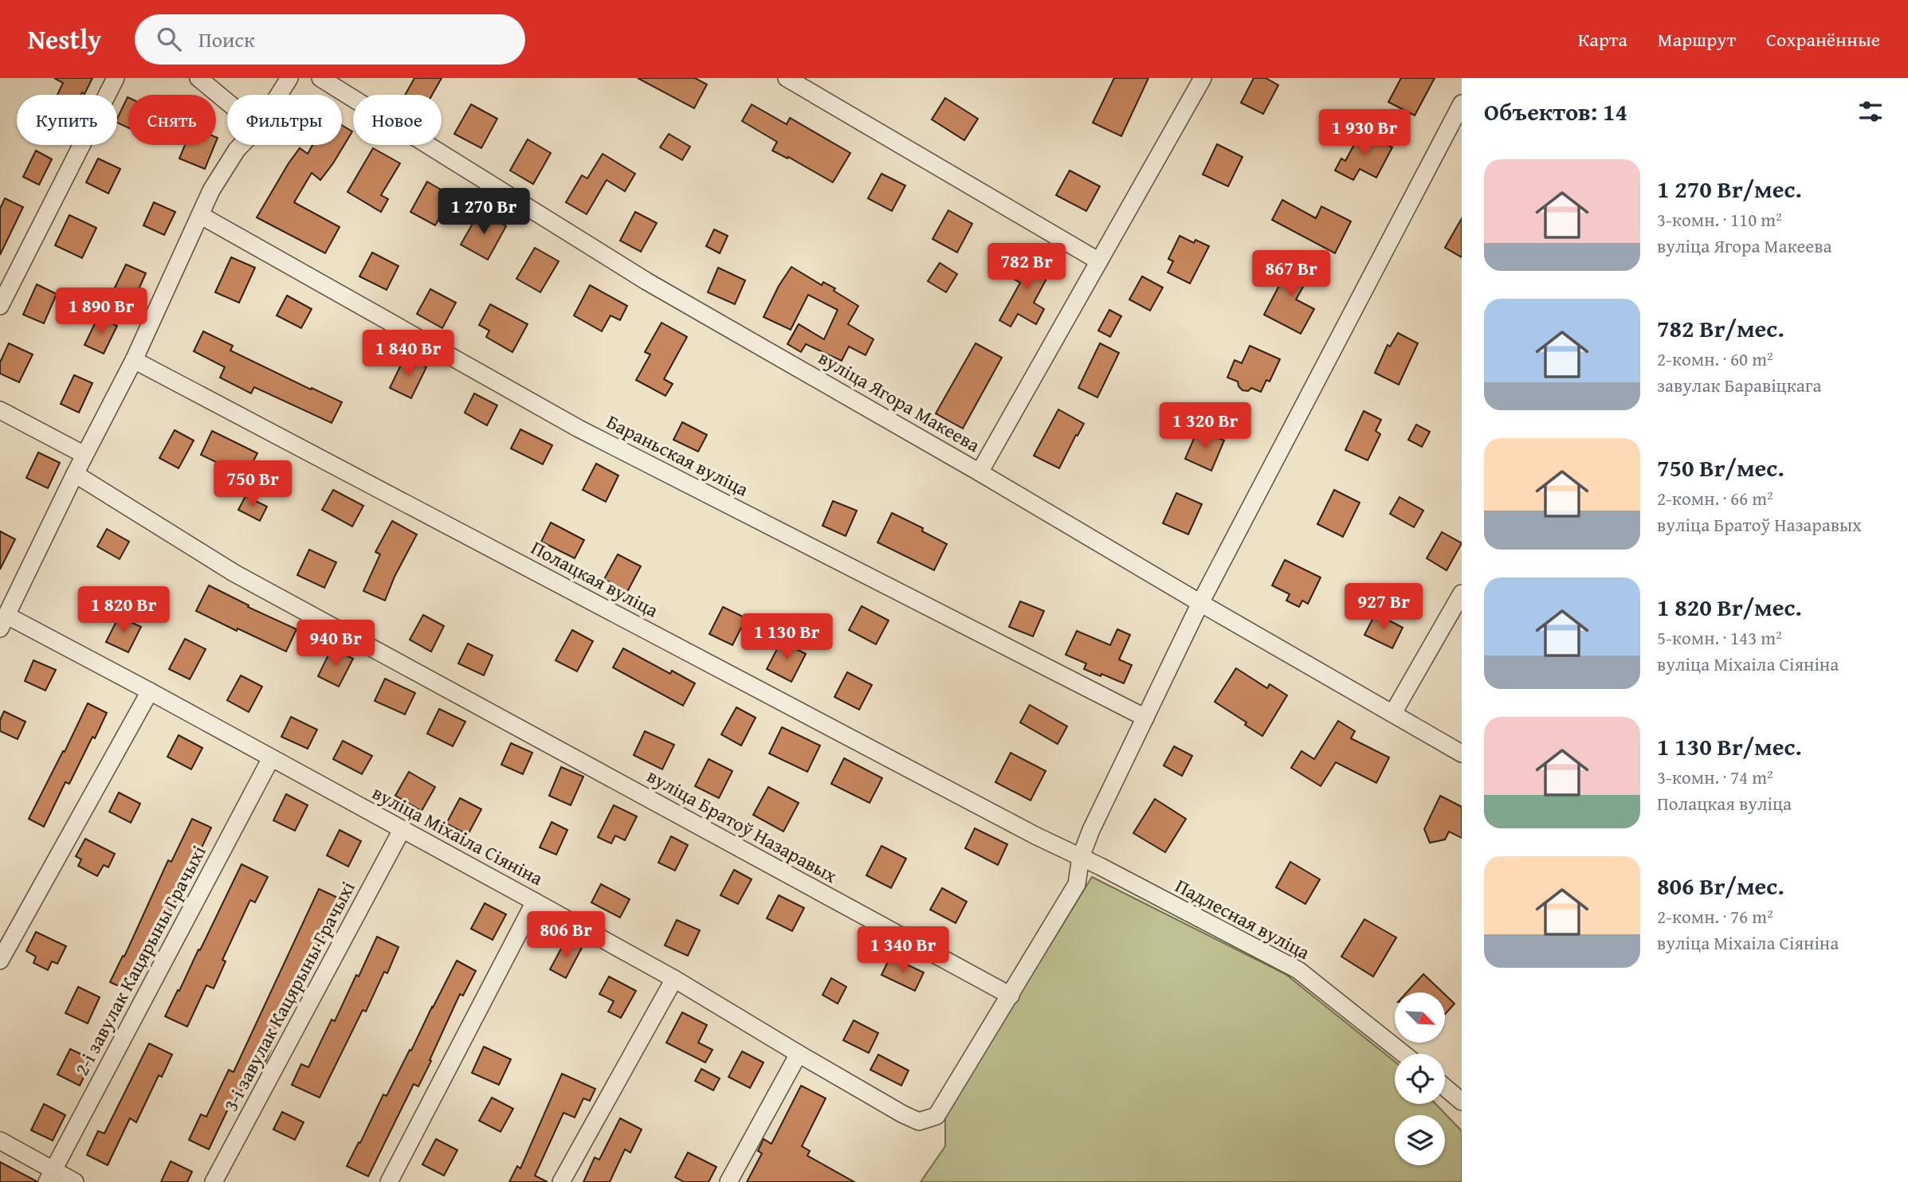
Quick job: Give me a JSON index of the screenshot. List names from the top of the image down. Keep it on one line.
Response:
{"streets":{"street":["вуліца Ягора Макеева","Бараньская вуліца","Полацкая вуліца","вуліца Братоў Назаравых","вуліца Міхаіла Сіяніна","Падлесная вуліца","2-і завулак Кацярыны Грачыхі","3-і завулак Кацярыны Грачыхі"]},"crossings":[["Полацкая вуліца","Падлесная вуліца"],["вуліца Братоў Назаравых","вуліца Міхаіла Сіяніна"],["вуліца Міхаіла Сіяніна","2-і завулак Кацярыны Грачыхі"],["вуліца Міхаіла Сіяніна","3-і завулак Кацярыны Грачыхі"]],"north":"bottom right","page":{"header":"Nestly","search":"Поиск","nav":["Карта","Маршрут","Сохранённые"],"heading":"Объектов: 14","chip":["Купить","Снять","Фильтры","Новое"],"price":["1 930 Br","1 270 Br","782 Br","867 Br","1 890 Br","1 840 Br","1 320 Br","750 Br","927 Br","1 820 Br","1 130 Br","940 Br","806 Br","1 340 Br"],"list":[{"name":"1 270 Br/мес.","note":"3-комн. · 110 m² · вуліца Ягора Макеева"},{"name":"782 Br/мес.","note":"2-комн. · 60 m² · завулак Баравіцкага"},{"name":"750 Br/мес.","note":"2-комн. · 66 m² · вуліца Братоў Назаравых"},{"name":"1 820 Br/мес.","note":"5-комн. · 143 m² · вуліца Міхаіла Сіяніна"},{"name":"1 130 Br/мес.","note":"3-комн. · 74 m² · Полацкая вуліца"},{"name":"806 Br/мес.","note":"2-комн. · 76 m² · вуліца Міхаіла Сіяніна"}]}}
